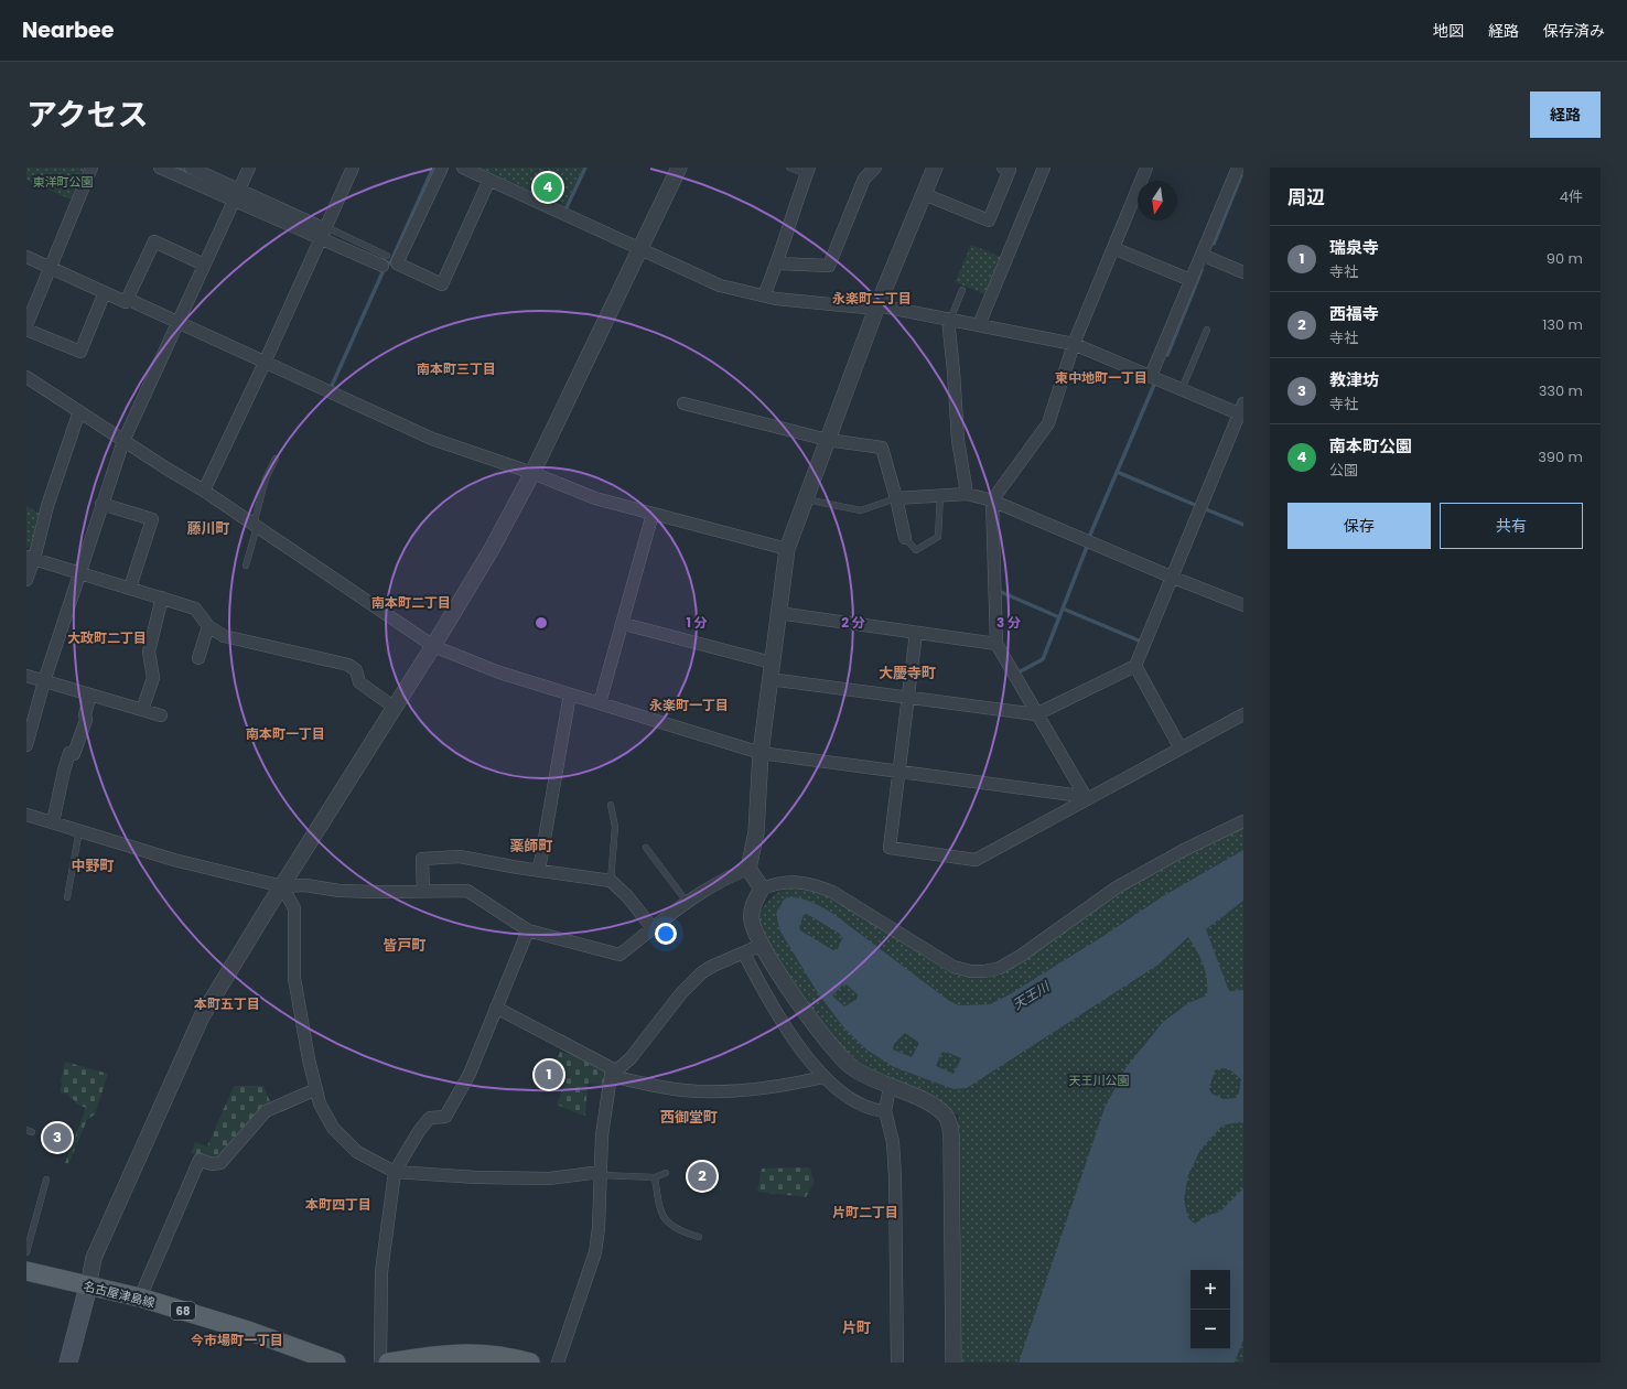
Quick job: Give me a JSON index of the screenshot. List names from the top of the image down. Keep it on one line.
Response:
{"streets":{"main road":["名古屋津島線","68"]},"districts":["永楽町二丁目","南本町三丁目","東中地町一丁目","藤川町","南本町二丁目","大政町二丁目","大慶寺町","永楽町一丁目","南本町一丁目","薬師町","中野町","皆戸町","本町五丁目","西御堂町","本町四丁目","片町二丁目","片町","今市場町一丁目"],"water":["天王川"],"parks":["東洋町公園","天王川公園"],"north":"bottom","page":{"header":"Nearbee","nav":["地図","経路","保存済み"],"title":"アクセス","buttons":["経路",["保存","共有"]],"heading":["周辺","4件"],"pins":["4","1","3","2"],"list":[{"mark":"1","name":"瑞泉寺","note":"寺社","value":"90 m"},{"mark":"2","name":"西福寺","note":"寺社","value":"130 m"},{"mark":"3","name":"教津坊","note":"寺社","value":"330 m"},{"mark":"4","name":"南本町公園","note":"公園","value":"390 m"}],"map_buttons":["+","−"]},"rings":["1 分","2 分","3 分"]}
